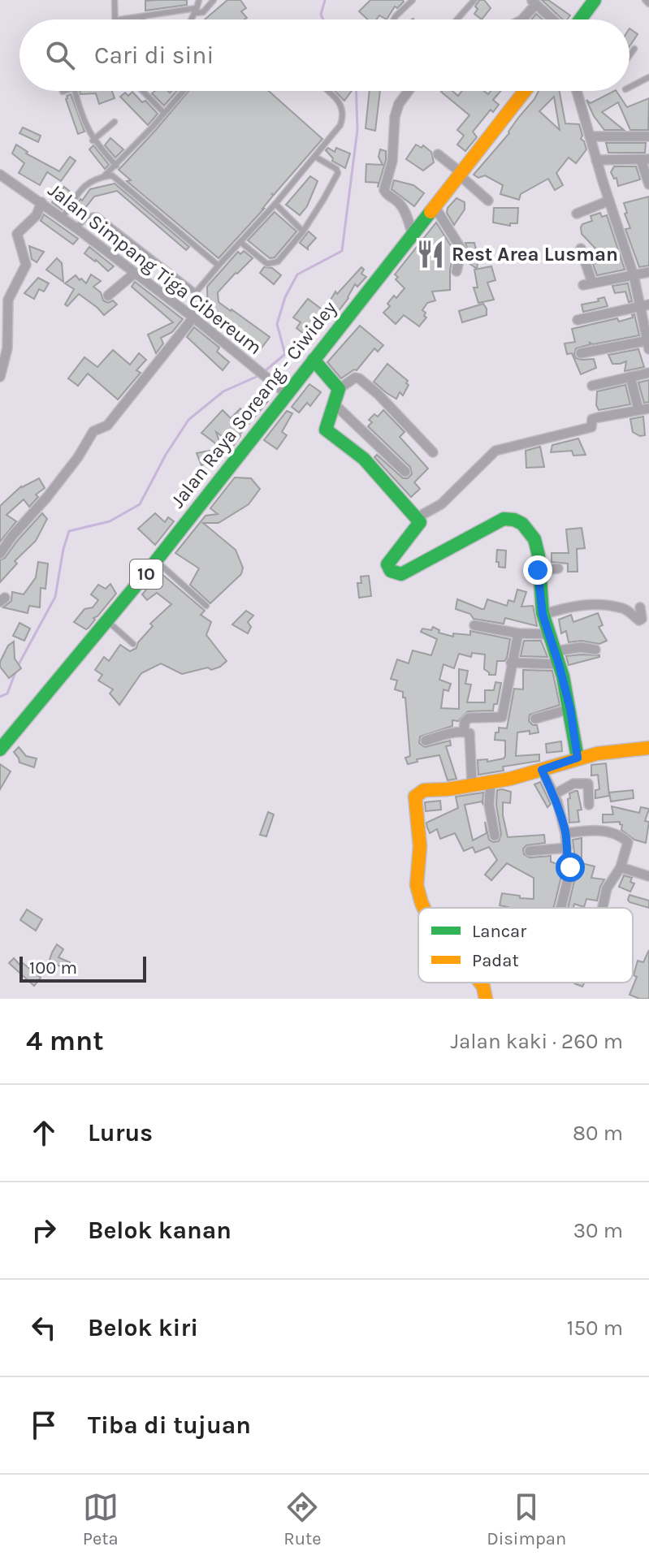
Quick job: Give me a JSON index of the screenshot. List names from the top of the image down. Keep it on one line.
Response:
{"streets":{"main road":["Jalan Raya Soreang - Ciwidey","10"],"street":["Jalan Simpang Tiga Cibereum"]},"crossings":[["Jalan Simpang Tiga Cibereum","Jalan Raya Soreang - Ciwidey"]],"places":{"restaurant":["Rest Area Lusman"]},"legend":["Lancar","Padat"],"scale_bar":"100 m","page":{"search":"Cari di sini","scale":"100 m","heading":["4 mnt","Jalan kaki · 260 m"],"list":[["Lurus","80 m"],["Belok kanan","30 m"],["Belok kiri","150 m"],"Tiba di tujuan"],"nav":["Peta","Rute","Disimpan"]}}
